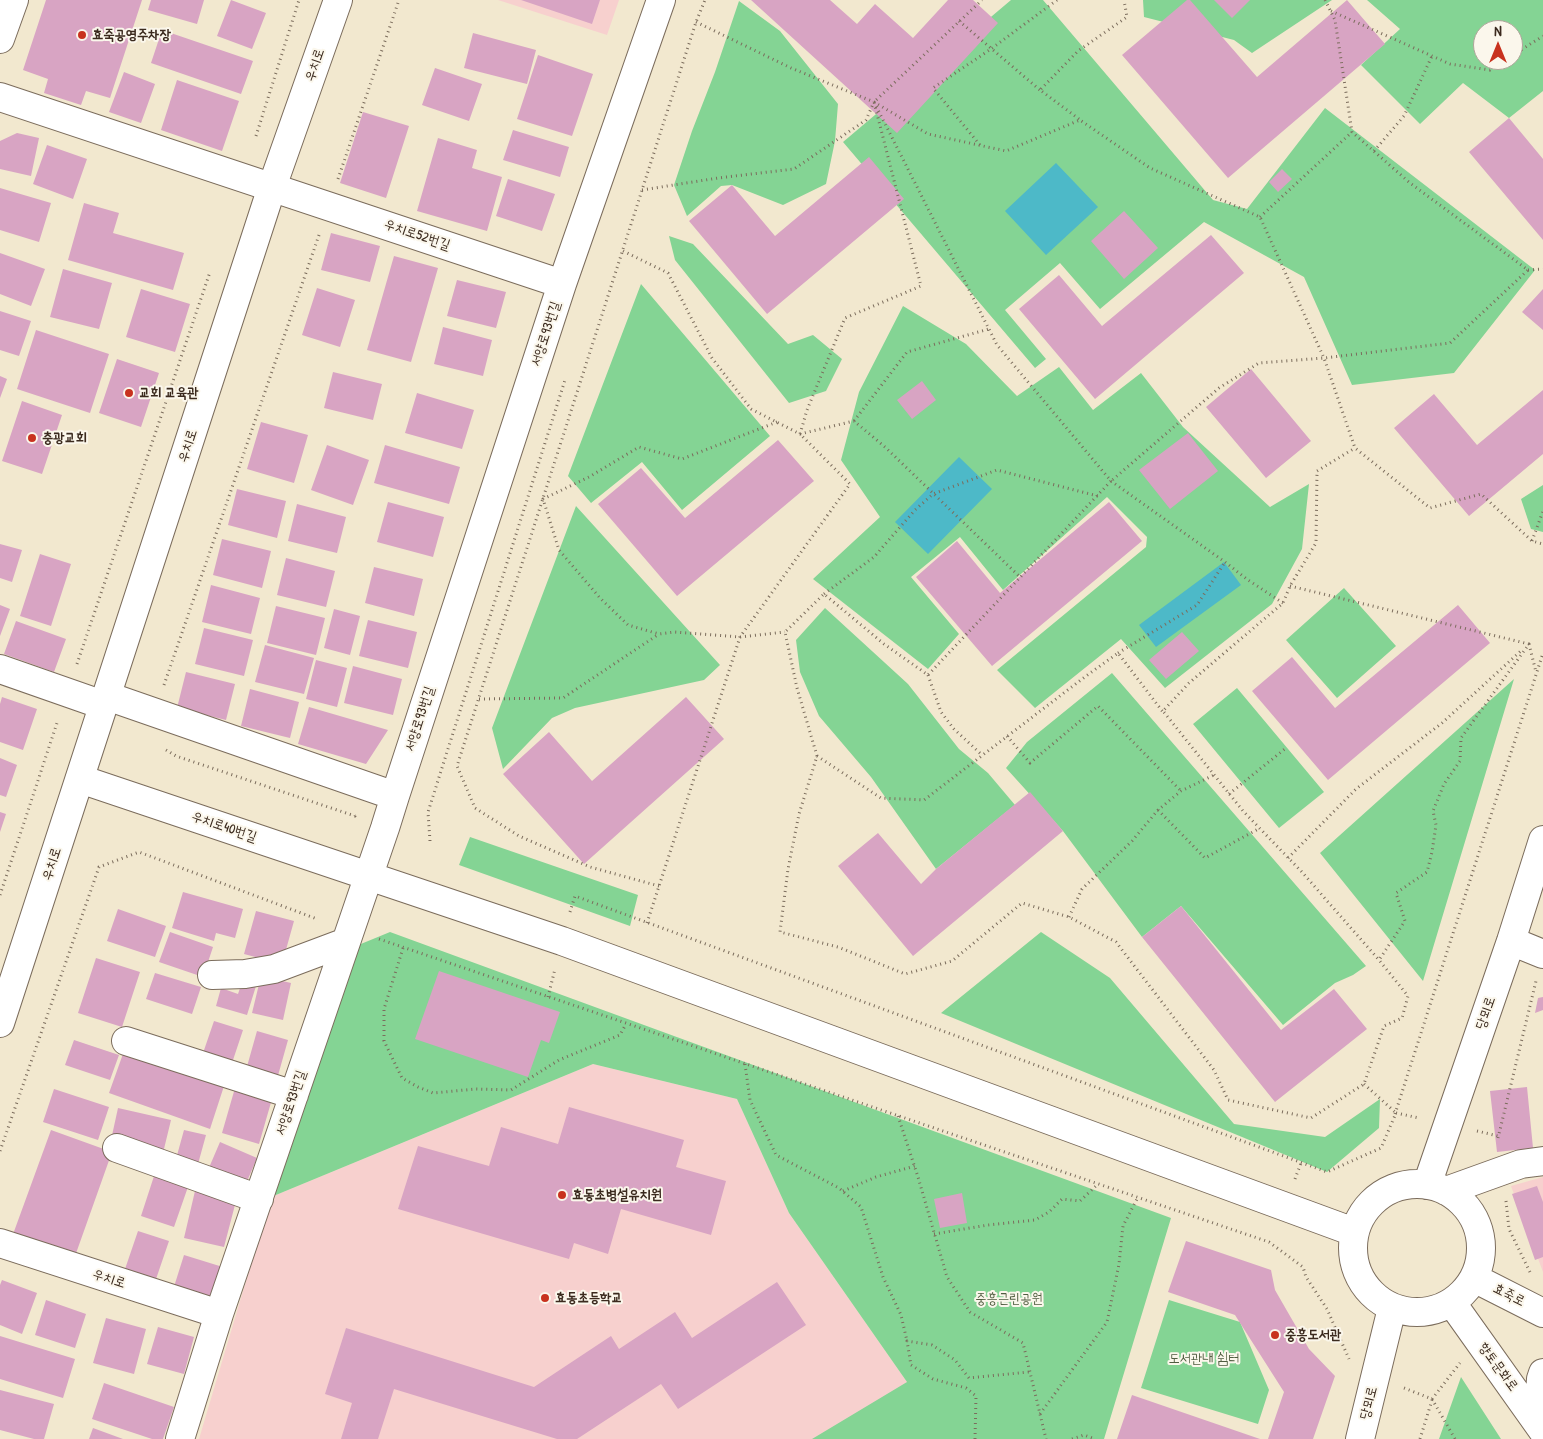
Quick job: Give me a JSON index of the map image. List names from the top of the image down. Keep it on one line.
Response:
{"streets":{"street":["우치로","우치로52번길","서양로93번길","우치로40번길","당뫼로","효죽로","향토문화로"]},"crossings":[["우치로","우치로52번길"],["우치로","서양로93번길"],["우치로","우치로40번길"],["우치로52번길","서양로93번길"],["서양로93번길","우치로40번길"],["우치로40번길","당뫼로"],["우치로40번길","효죽로"],["우치로40번길","향토문화로"],["당뫼로","효죽로"],["당뫼로","향토문화로"],["효죽로","향토문화로"]],"parks":["중흥근린공원","도서관내 쉼터"],"places":["효죽공영주차장","교회 교육관","충광교회","효동초병설유치원","효동초등학교","중흥도서관"],"north":"top"}
